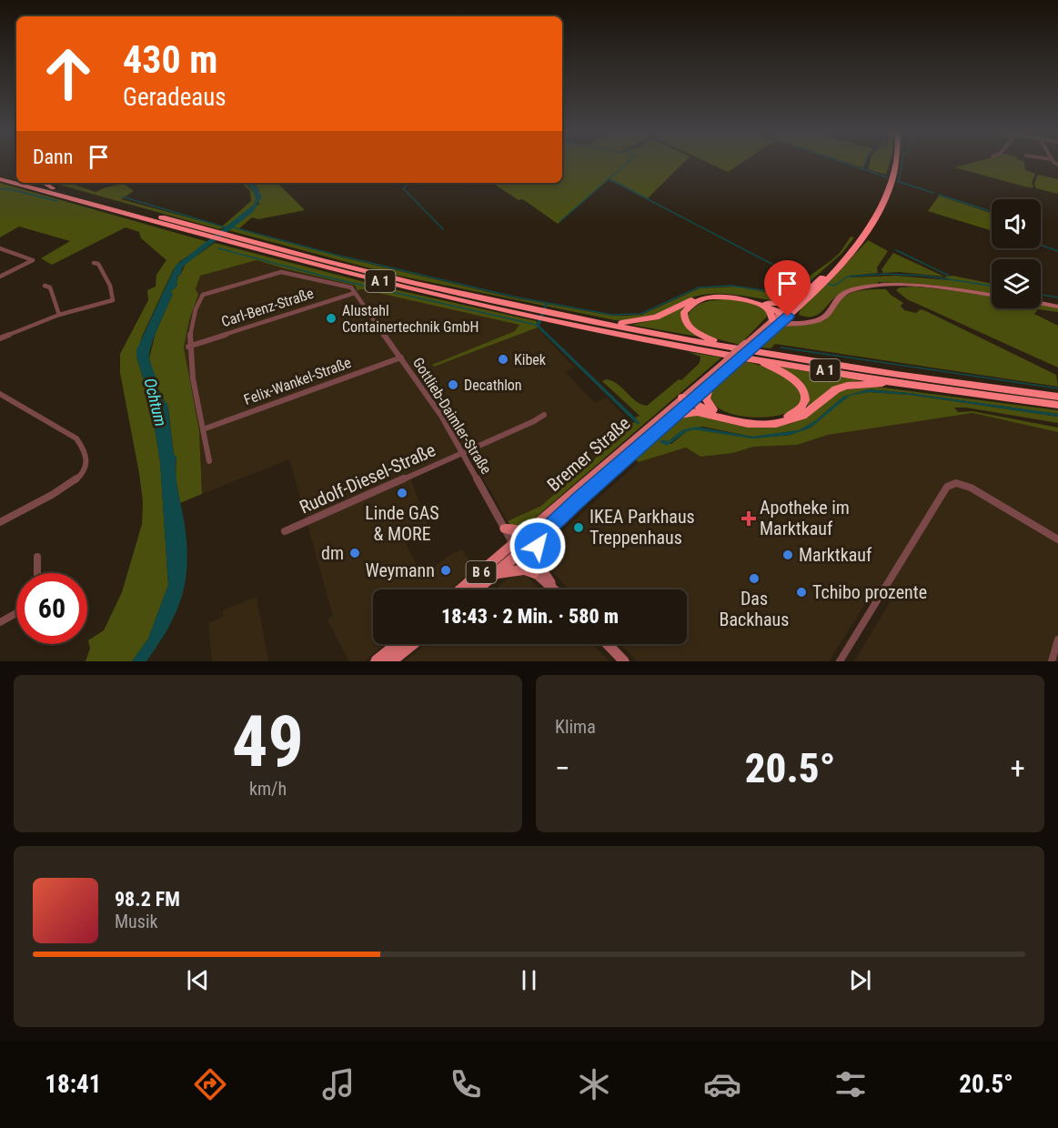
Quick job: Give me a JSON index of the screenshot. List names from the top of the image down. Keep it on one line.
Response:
{"streets":{"highway":["A 1","B 6"],"main road":["Bremer Straße"],"street":["Carl-Benz-Straße","Felix-Wankel-Straße","Gottlieb-Daimler-Straße","Rudolf-Diesel-Straße"]},"crossings":[["A 1","Bremer Straße"],["A 1","B 6"],["Carl-Benz-Straße","Gottlieb-Daimler-Straße"],["Felix-Wankel-Straße","Gottlieb-Daimler-Straße"],["Gottlieb-Daimler-Straße","Bremer Straße"],["Gottlieb-Daimler-Straße","Rudolf-Diesel-Straße"],["Bremer Straße","B 6"]],"water":["Ochtum"],"places":{"other":["Alustahl Containertechnik GmbH","Kibek","Decathlon","Linde GAS & MORE","IKEA Parkhaus Treppenhaus","dm","Marktkauf","Weymann","Das Backhaus","Tchibo prozente"],"health":["Apotheke im Marktkauf"]},"page":{"turn":["430 m","Geradeaus"],"then":"Dann","limit":"60","trip":"18:43 · 2 Min. · 580 m","tile":[["49","km/h"],"Klima"],"heat":["−","20.5°","+"],"song":["98.2 FM","Musik"],"tabs":["18:41","20.5°"]}}
